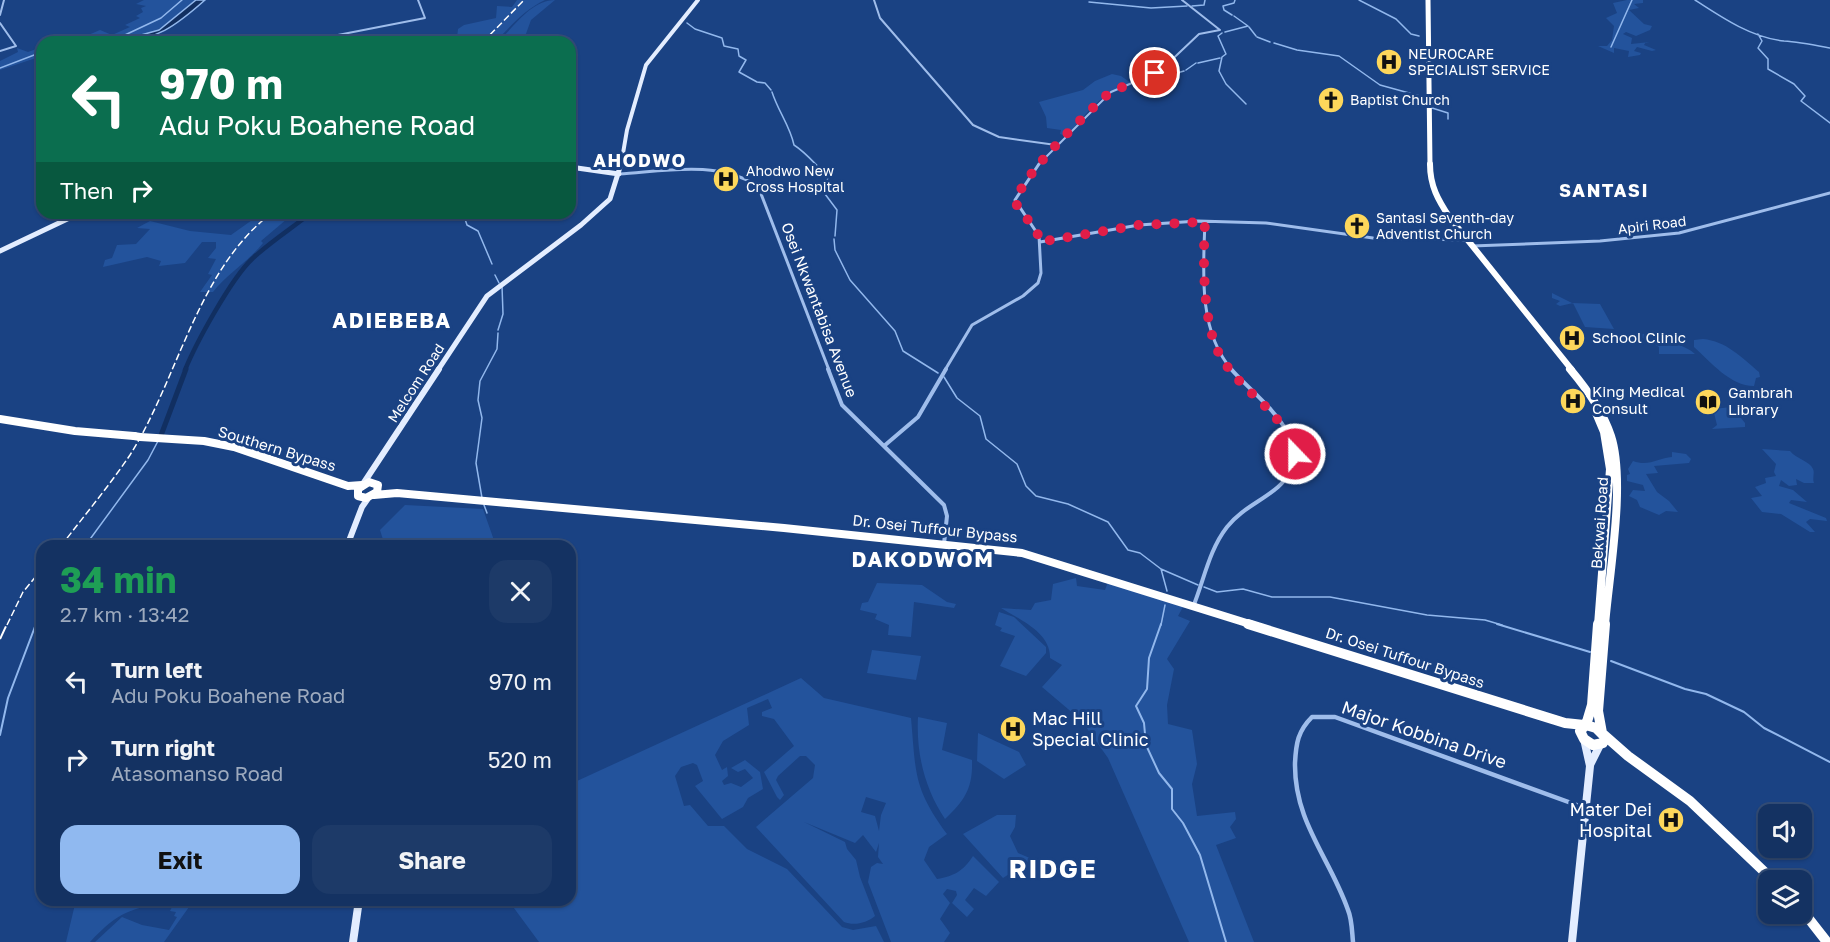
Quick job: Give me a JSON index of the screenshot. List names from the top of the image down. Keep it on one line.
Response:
{"streets":{"highway":["Southern Bypass","Bekwai Road","Dr. Osei Tuffour Bypass"],"main road":["Melcom Road"],"street":["Apiri Road","Osei Nkwantabisa Avenue","Major Kobbina Drive"]},"crossings":[["Apiri Road","Bekwai Road"],["Osei Nkwantabisa Avenue","Melcom Road"],["Osei Nkwantabisa Avenue","Dr. Osei Tuffour Bypass"],["Melcom Road","Southern Bypass"],["Southern Bypass","Dr. Osei Tuffour Bypass"]],"districts":["AHODWO","SANTASI","ADIEBEBA","DAKODWOM","RIDGE"],"places":{"hospital":["NEUROCARE SPECIALIST SERVICE","Ahodwo New Cross Hospital","School Clinic","King Medical Consult","Mac Hill Special Clinic","Mater Dei Hospital"],"church":["Baptist Church","Santasi Seventh-day Adventist Church"],"library":["Gambrah Library"]},"page":{"turn":["970 m","Adu Poku Boahene Road"],"then":"Then","heading":["34 min","2.7 km · 13:42"],"list":[{"name":"Turn left","note":"Adu Poku Boahene Road","value":"970 m"},{"name":"Turn right","note":"Atasomanso Road","value":"520 m"}],"buttons":["Exit","Share"]}}
